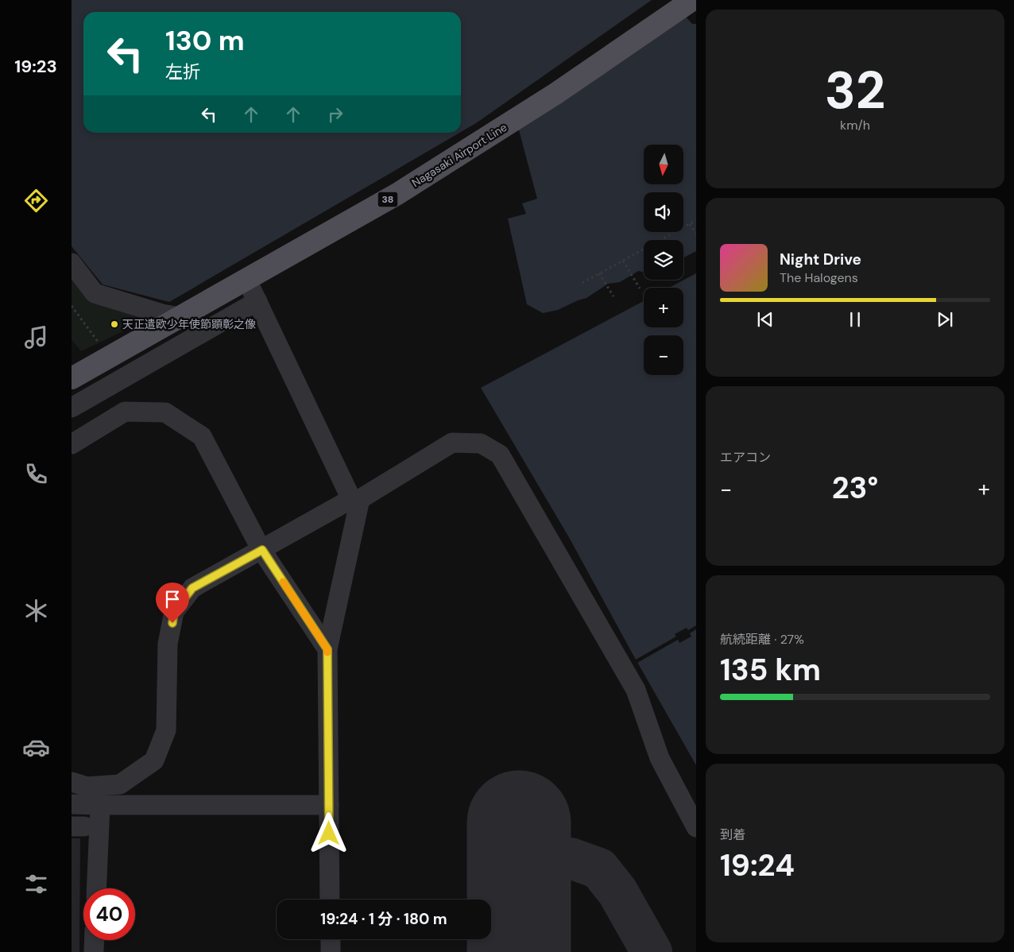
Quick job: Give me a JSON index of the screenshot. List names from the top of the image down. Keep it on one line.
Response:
{"streets":{"main road":["Nagasaki Airport Line","38"]},"places":["天正遣欧少年使節顕彰之像"],"north":"bottom","page":{"tabs":"19:23","tile":[["32","km/h"],"エアコン",["航続距離 · 27%","135 km"],["到着","19:24"]],"turn":["130 m","左折"],"map_buttons":["+","−"],"song":["Night Drive","The Halogens"],"heat":["−","23°","+"],"limit":"40","trip":"19:24 · 1 分 · 180 m"}}
